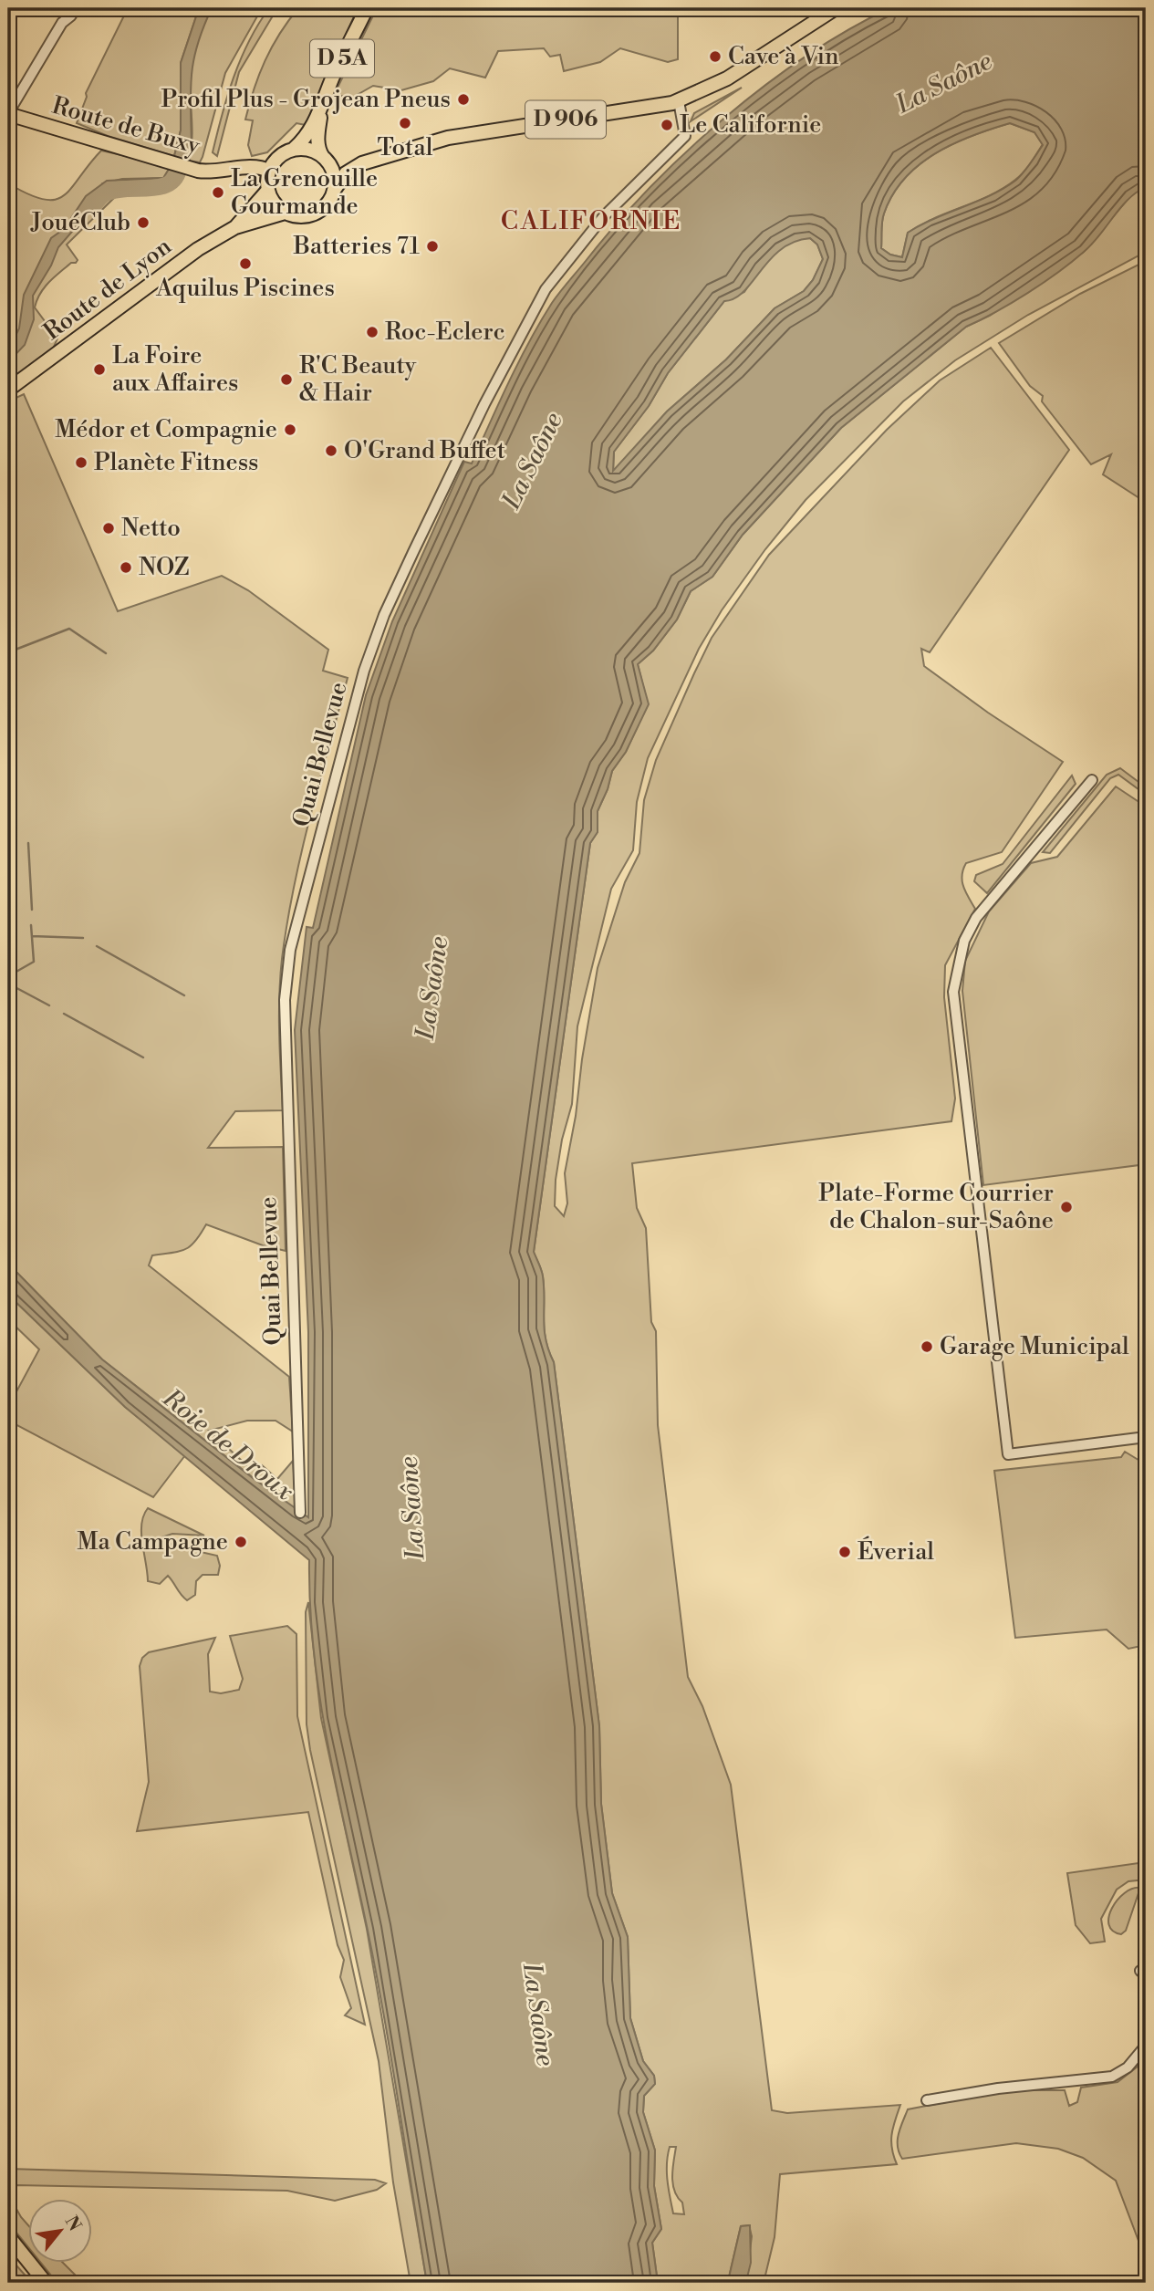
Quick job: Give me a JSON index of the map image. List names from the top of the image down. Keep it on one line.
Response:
{"streets":{"main road":["D 5A","D 906","Route de Buxy","Route de Lyon"],"street":["Quai Bellevue"]},"crossings":[["D 5A","D 906"],["D 5A","Route de Buxy"],["D 5A","Route de Lyon"],["D 906","Route de Buxy"],["D 906","Route de Lyon"],["D 906","Quai Bellevue"],["Route de Buxy","Route de Lyon"]],"districts":["CALIFORNIE"],"water":["La Saône","Roie de Droux"],"places":["Cave à Vin","Profil Plus - Grojean Pneus","Total","Le Californie","La Grenouille Gourmande","JouéClub","Batteries 71","Aquilus Piscines","Roc-Eclerc","La Foire aux Affaires","R'C Beauty & Hair","Médor et Compagnie","O'Grand Buffet","Planète Fitness","Netto","NOZ","Plate-Forme Courrier de Chalon-sur-Saône","Garage Municipal","Ma Campagne","Éverial"],"north":"top right"}
